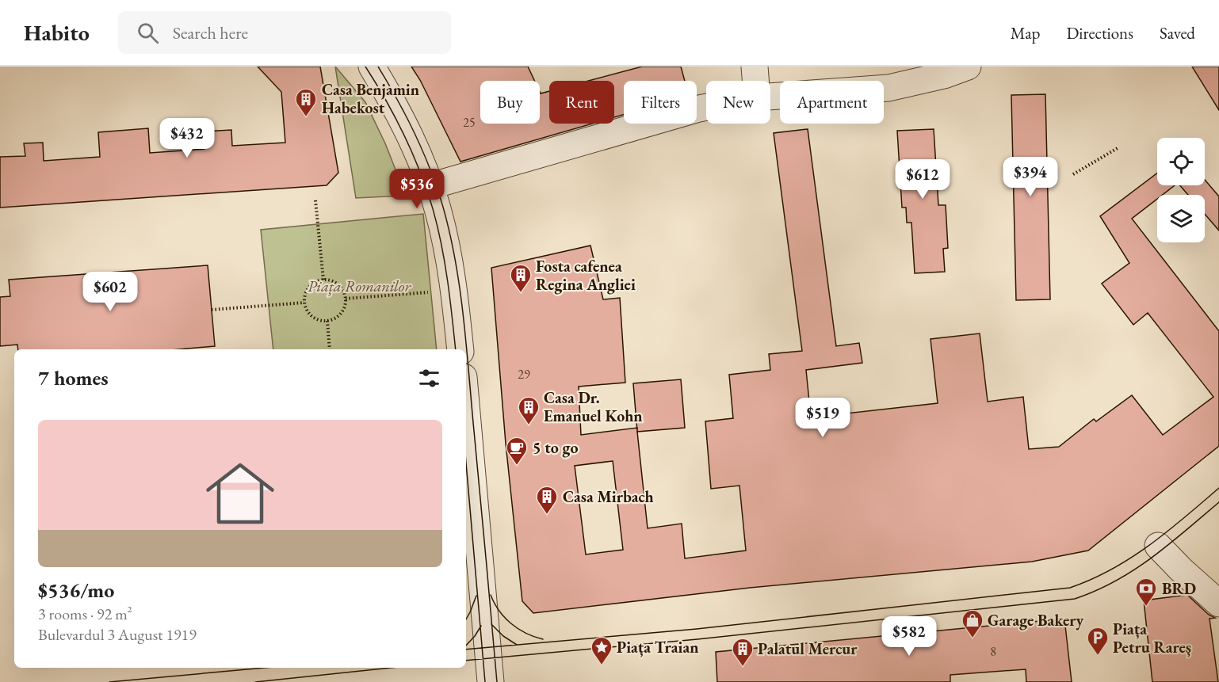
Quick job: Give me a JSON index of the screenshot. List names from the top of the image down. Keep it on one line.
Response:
{"parks":["Piața Romanilor"],"places":{"building":["Casa Benjamin Habekost","Fosta cafenea Regina Angliei","Casa Dr. Emanuel Kohn","Casa Mirbach","Palatul Mercur"],"cafe":["5 to go"],"bank":["BRD"],"shop":["Garage Bakery"],"parking":["Piața Petru Rareș"],"place":["Piața Traian"]},"house_numbers":["25","29","8"],"page":{"header":"Habito","search":"Search here","nav":["Map","Directions","Saved"],"chip":["Buy","Rent","Filters","New","Apartment"],"price":["$432","$394","$612","$536","$602","$519","$582"],"heading":"7 homes","list":[{"name":"$536/mo","note":"3 rooms · 92 m² · Bulevardul 3 August 1919"}]}}
